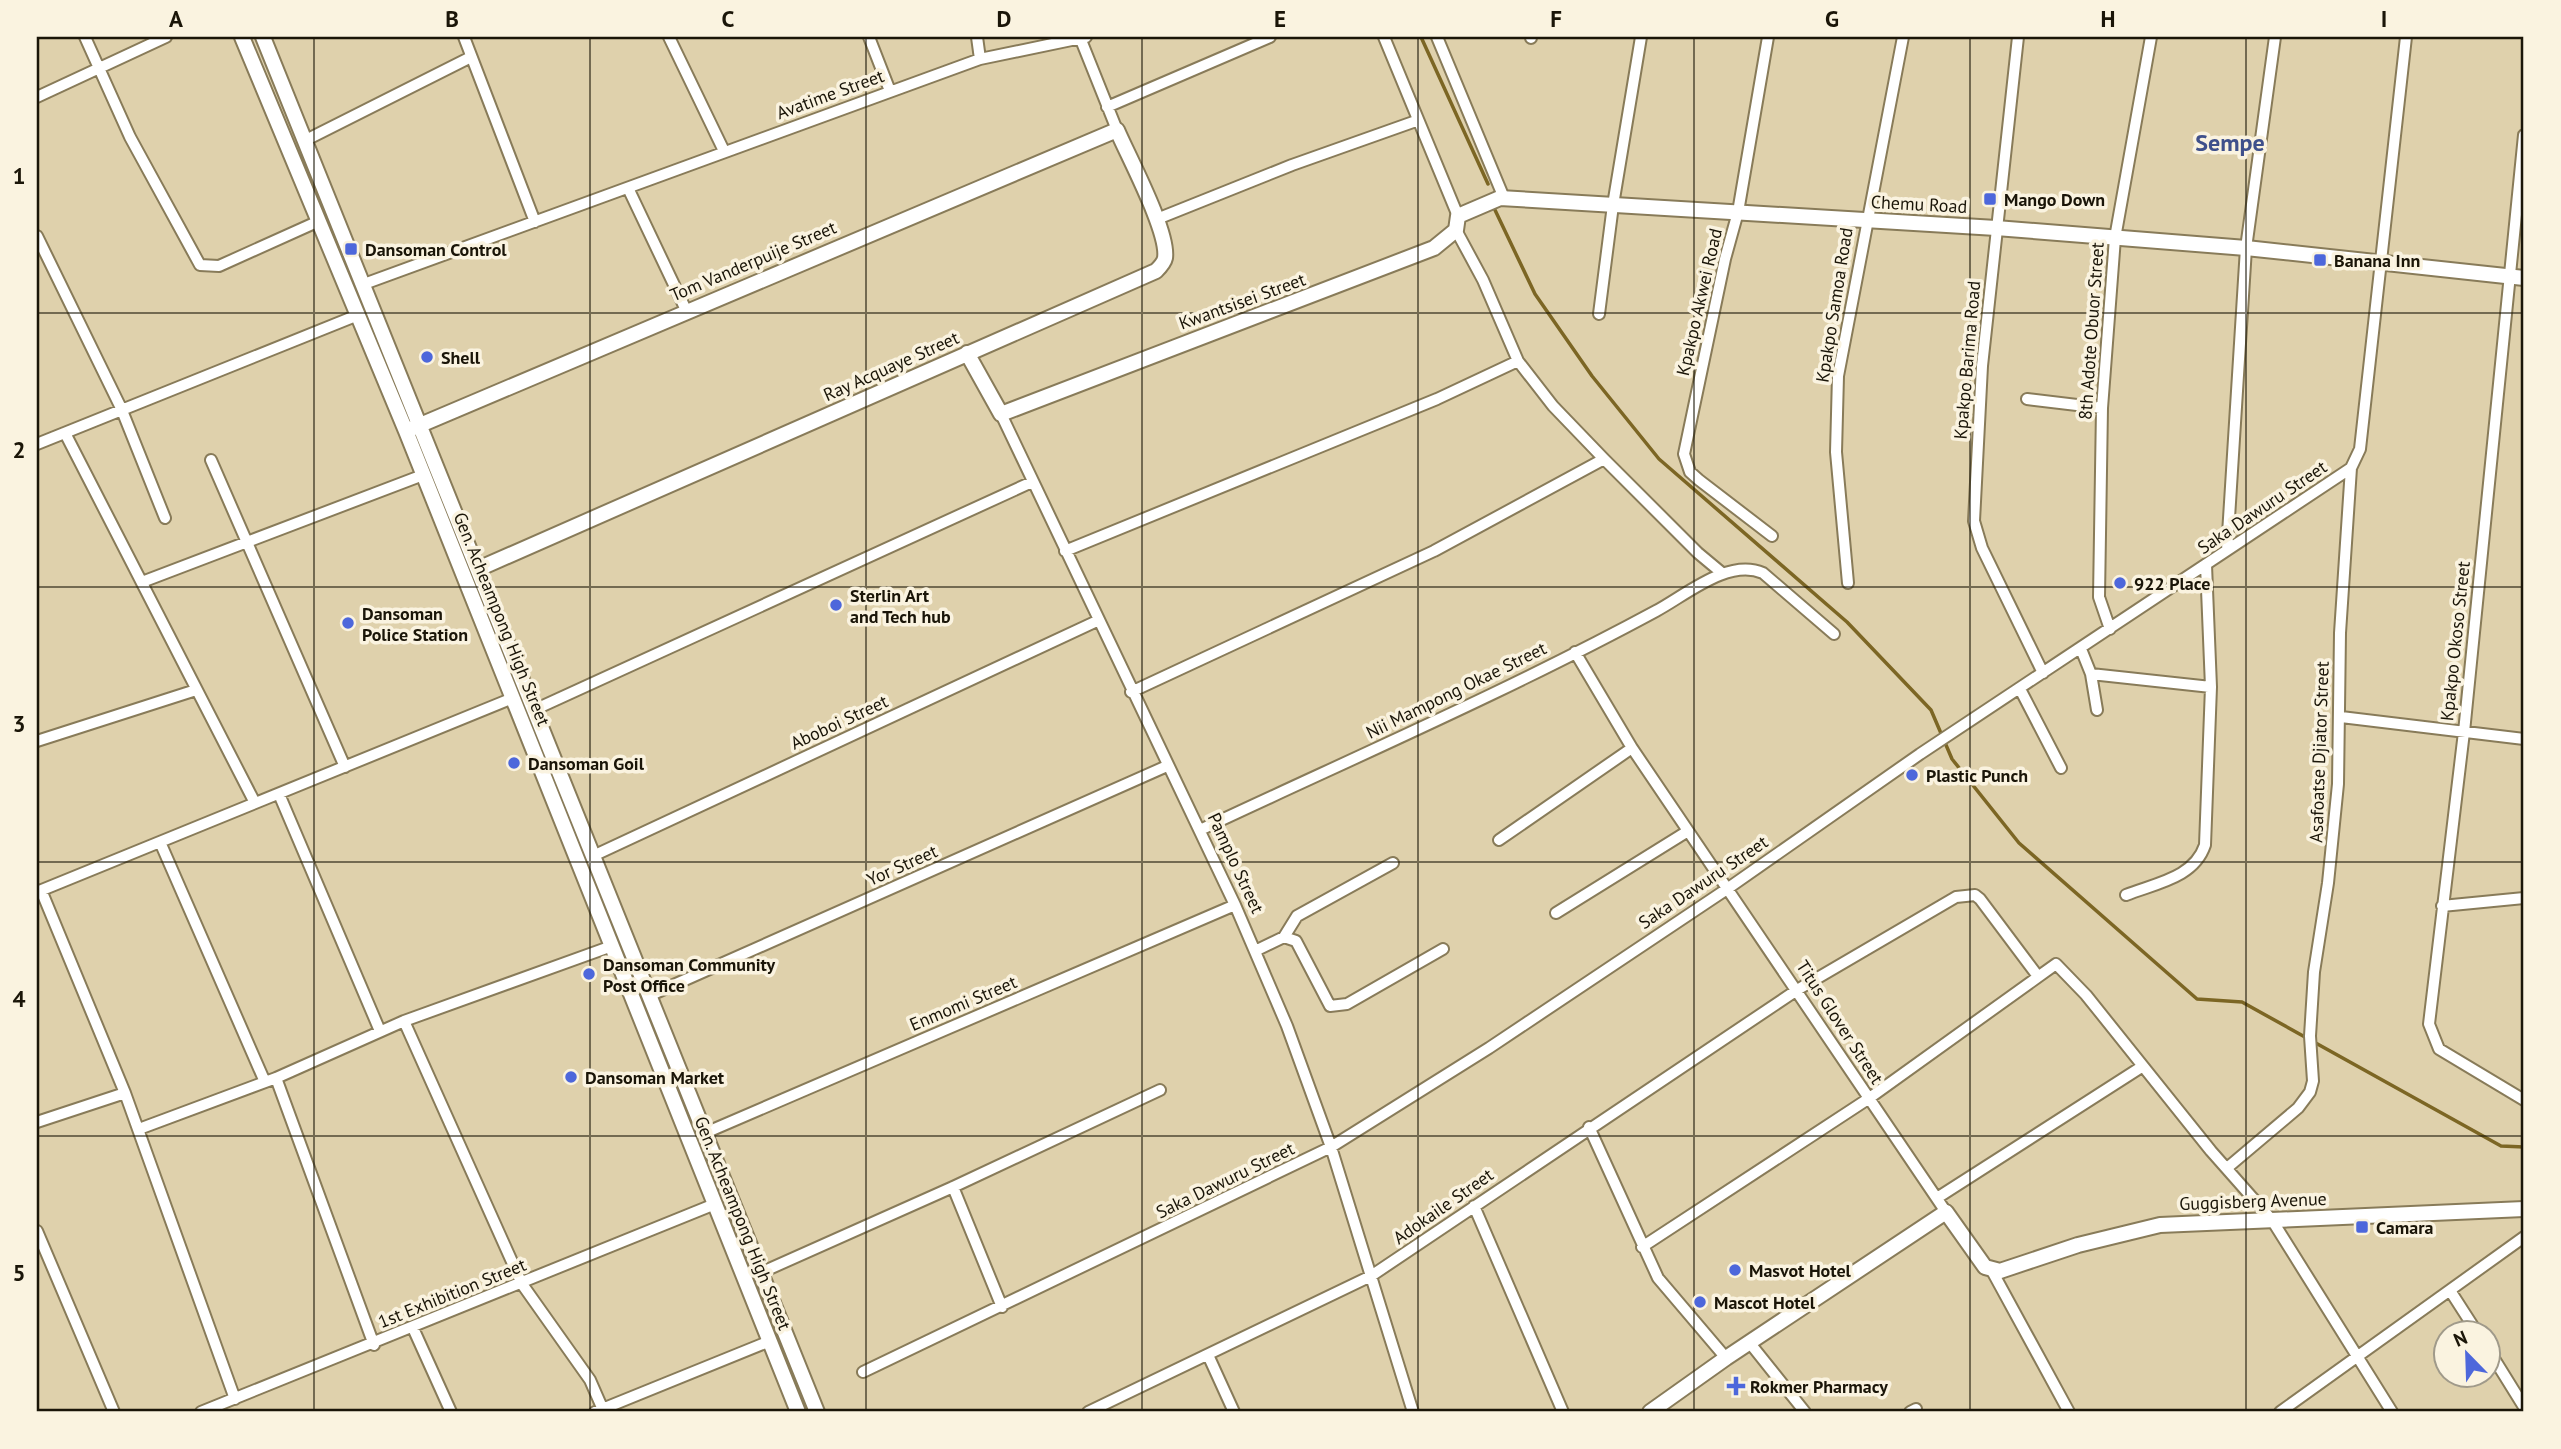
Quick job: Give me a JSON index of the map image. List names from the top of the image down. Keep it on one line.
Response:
{"streets":{"main road":["Chemu Road","Tom Vanderpuije Street","Kwantsisei Street","Ray Acquaye Street","Gen. Acheampong High Street","Pamplo Street","Titus Glover Street","Guggisberg Avenue"],"street":["Avatime Street","Kpakpo Akwei Road","Kpakpo Samoa Road","8th Adote Obuor Street","Kpakpo Barima Road","Saka Dawuru Street","Kpakpo Okoso Street","Nii Mampong Okae Street","Aboboi Street","Asafoatse Djiator Street","Yor Street","Enmomi Street","Adokaile Street","1st Exhibition Street"]},"crossings":[["Avatime Street","Ray Acquaye Street"],["Avatime Street","Gen. Acheampong High Street"],["Chemu Road","Kwantsisei Street"],["Chemu Road","Kpakpo Akwei Road"],["Chemu Road","Kpakpo Samoa Road"],["Chemu Road","8th Adote Obuor Street"],["Chemu Road","Kpakpo Barima Road"],["Chemu Road","Saka Dawuru Street"],["Chemu Road","Kpakpo Okoso Street"],["Tom Vanderpuije Street","Ray Acquaye Street"],["Tom Vanderpuije Street","Gen. Acheampong High Street"],["Kwantsisei Street","Pamplo Street"],["8th Adote Obuor Street","Saka Dawuru Street"],["Kpakpo Barima Road","Saka Dawuru Street"],["Ray Acquaye Street","Gen. Acheampong High Street"],["Ray Acquaye Street","Pamplo Street"],["Saka Dawuru Street","Asafoatse Djiator Street"],["Saka Dawuru Street","Pamplo Street"],["Saka Dawuru Street","Titus Glover Street"],["Gen. Acheampong High Street","Aboboi Street"],["Gen. Acheampong High Street","Yor Street"],["Gen. Acheampong High Street","Enmomi Street"],["Gen. Acheampong High Street","1st Exhibition Street"],["Nii Mampong Okae Street","Pamplo Street"],["Nii Mampong Okae Street","Titus Glover Street"],["Aboboi Street","Pamplo Street"],["Pamplo Street","Yor Street"],["Pamplo Street","Enmomi Street"],["Pamplo Street","Adokaile Street"],["Titus Glover Street","Guggisberg Avenue"],["Titus Glover Street","Adokaile Street"]],"districts":["Sempe"],"places":{"transit":["Mango Down","Dansoman Control","Banana Inn","Camara"],"other":["Shell","922 Place","Sterlin Art and Tech hub","Dansoman Police Station","Dansoman Goil","Plastic Punch","Dansoman Community Post Office","Dansoman Market","Masvot Hotel","Mascot Hotel"],"health":["Rokmer Pharmacy"]},"north":"top left","grid":{"columns":["A","B","C","D","E","F","G","H","I"],"rows":["1","2","3","4","5"]}}
